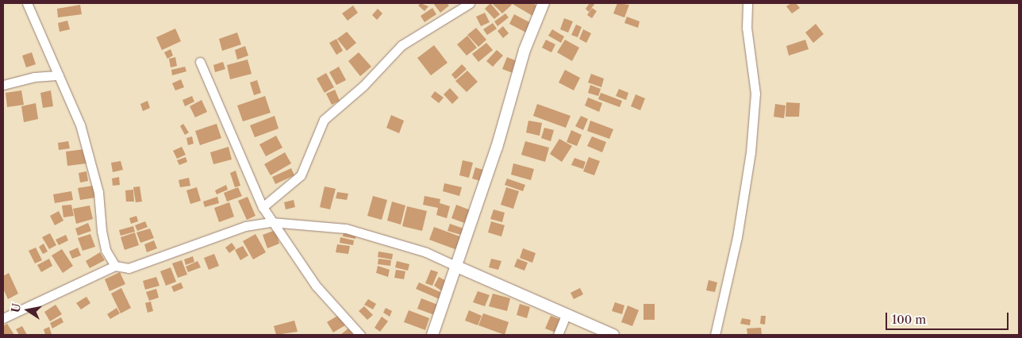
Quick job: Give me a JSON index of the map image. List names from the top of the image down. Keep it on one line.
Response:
{"scale_bar":"100 m","north":"left"}
